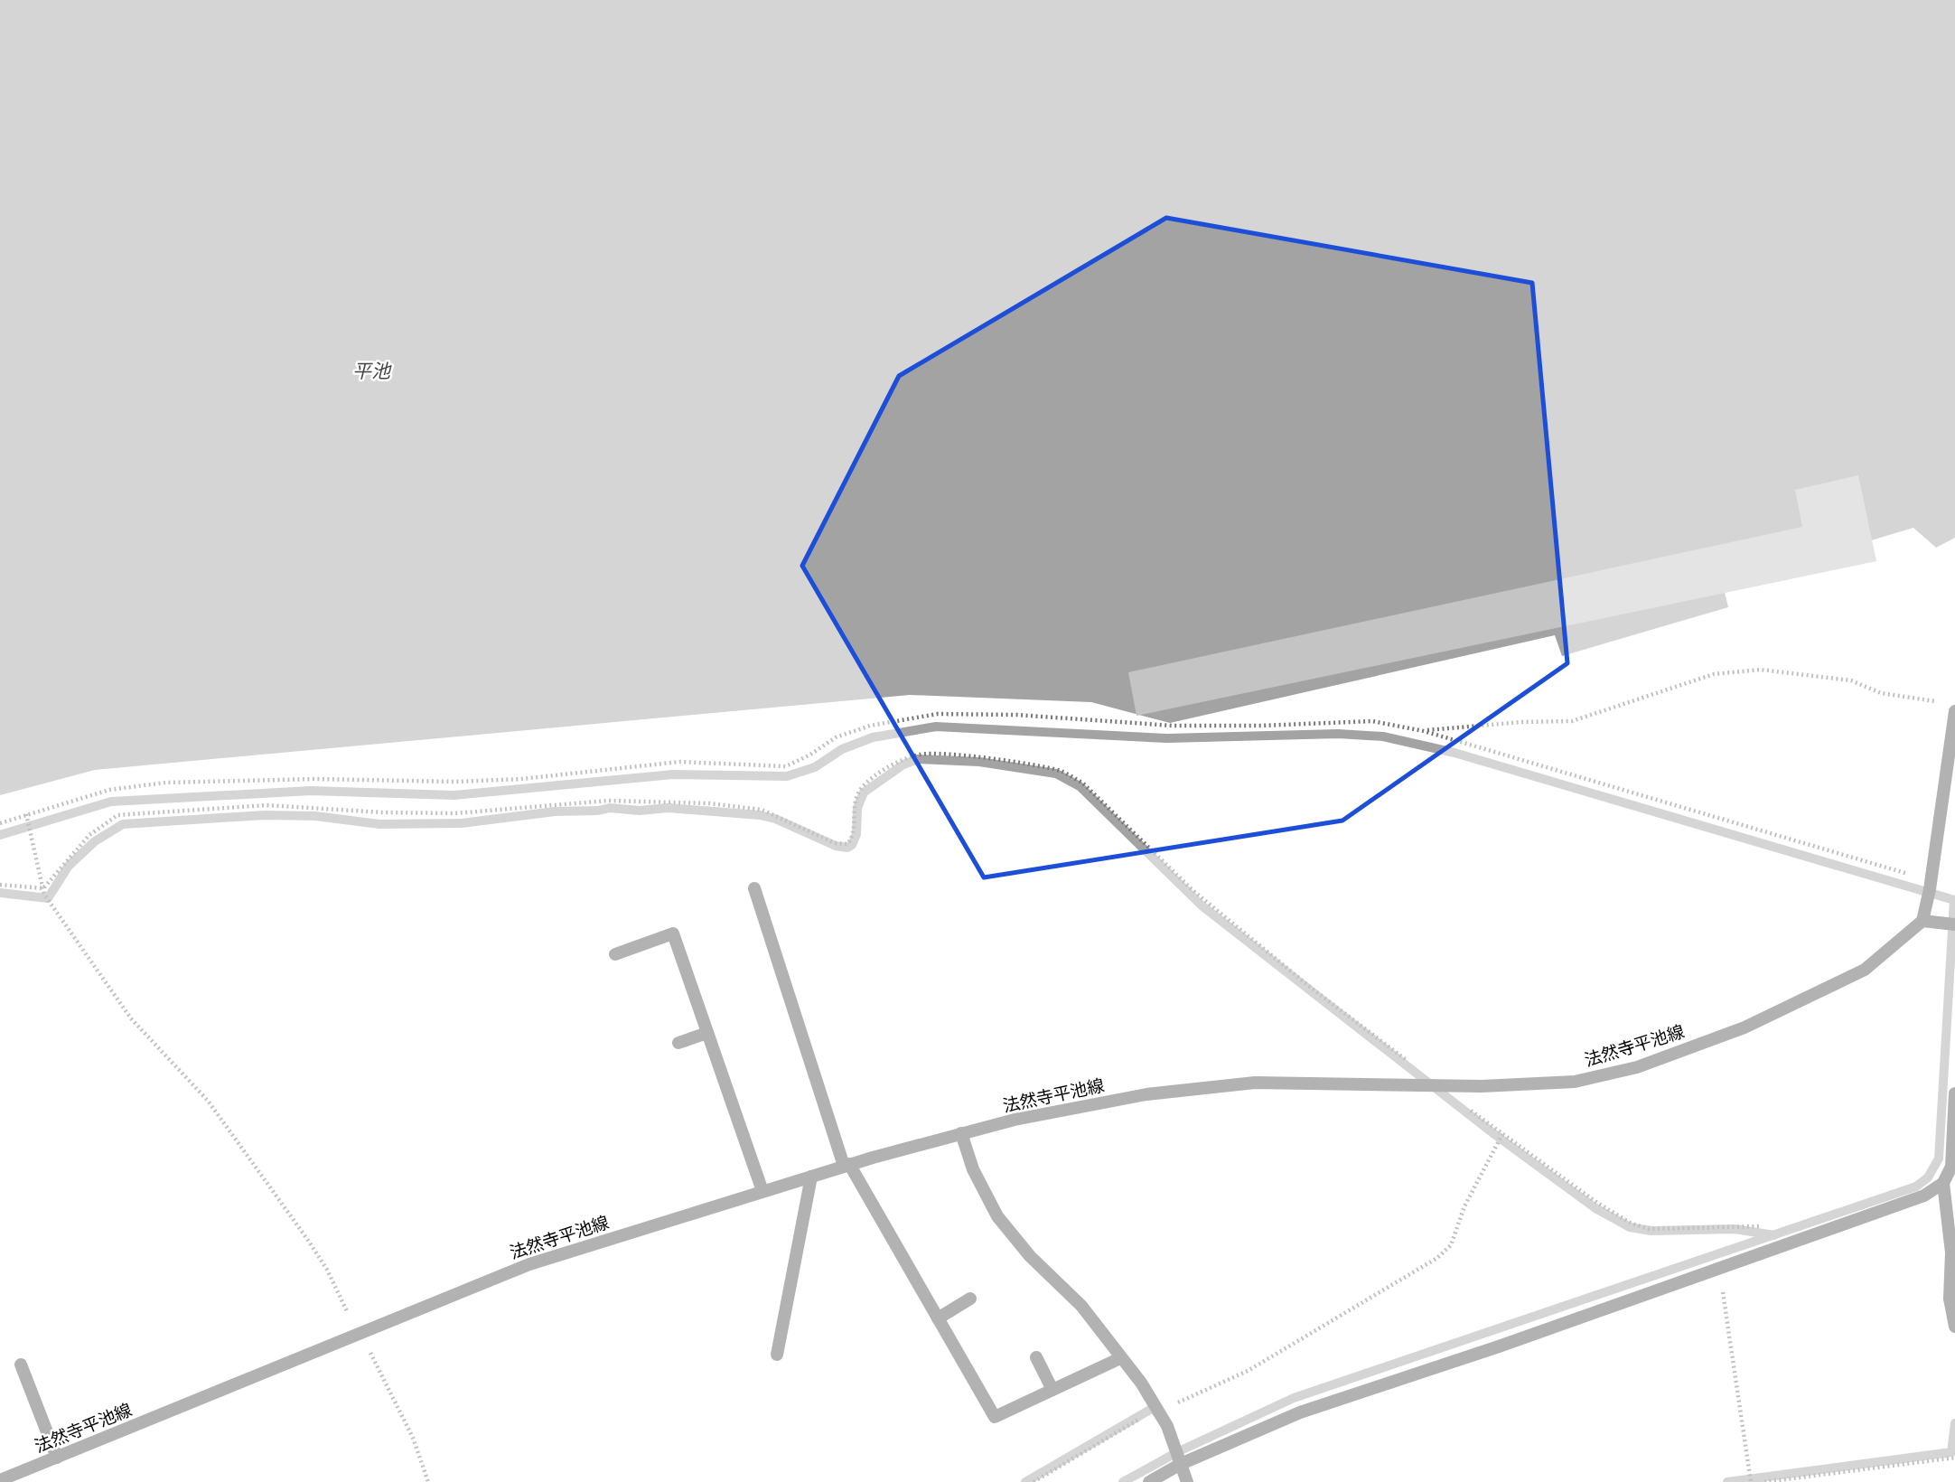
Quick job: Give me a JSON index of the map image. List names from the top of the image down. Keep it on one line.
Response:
{"streets":{"street":["法然寺平池線"]},"water":["平池"]}
